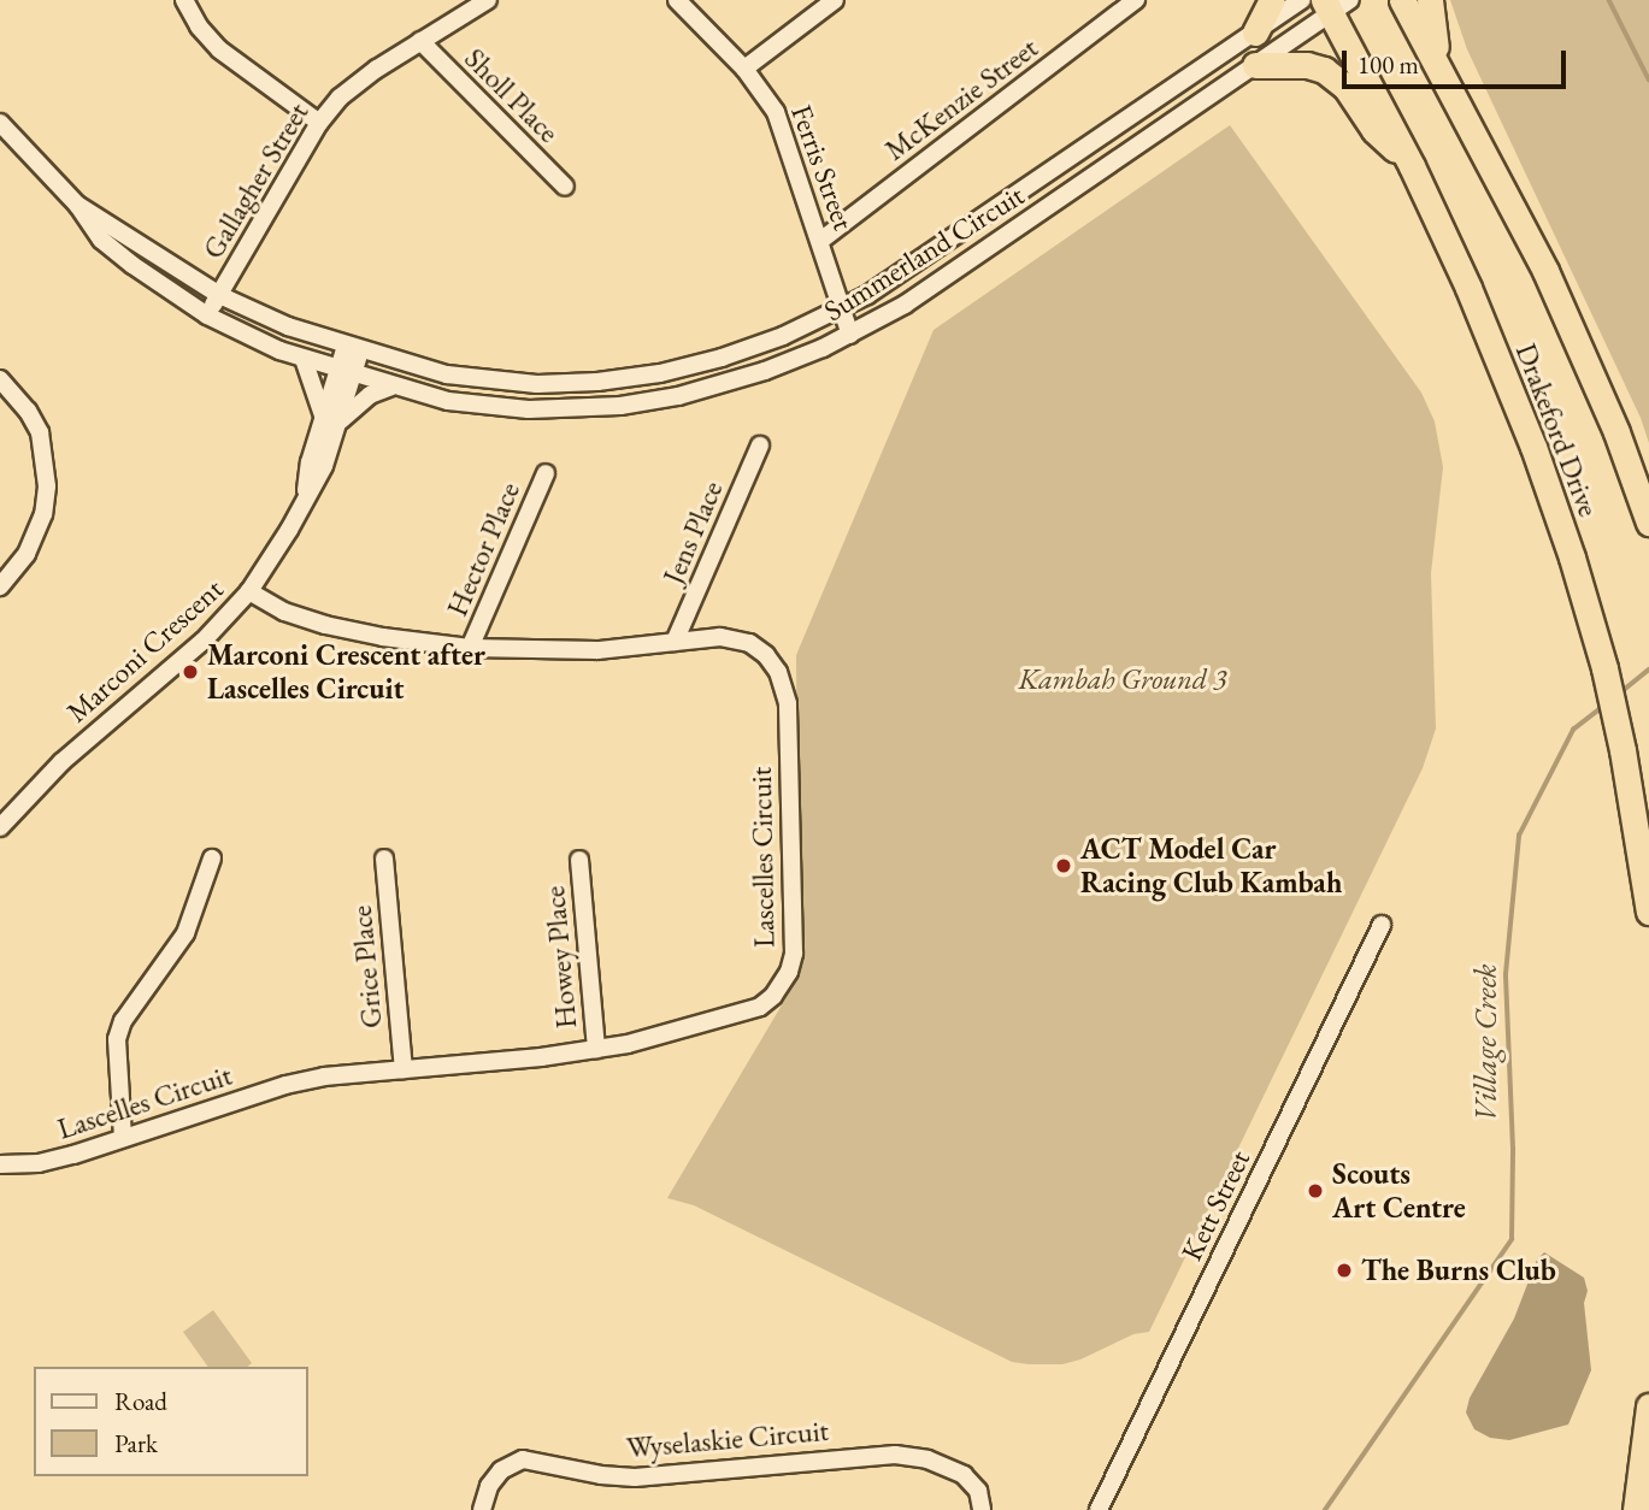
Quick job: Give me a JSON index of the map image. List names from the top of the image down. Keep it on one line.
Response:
{"streets":{"highway":["Drakeford Drive"],"street":["Sholl Place","McKenzie Street","Ferris Street","Gallagher Street","Summerland Circuit","Jens Place","Hector Place","Marconi Crescent","Lascelles Circuit","Howey Place","Grice Place","Kett Street","Wyselaskie Circuit"]},"crossings":[["Sholl Place","Gallagher Street"],["McKenzie Street","Ferris Street"],["Ferris Street","Summerland Circuit"],["Gallagher Street","Summerland Circuit"],["Summerland Circuit","Drakeford Drive"],["Summerland Circuit","Marconi Crescent"],["Jens Place","Lascelles Circuit"],["Hector Place","Lascelles Circuit"],["Marconi Crescent","Lascelles Circuit"],["Lascelles Circuit","Howey Place"],["Lascelles Circuit","Grice Place"]],"water":["Village Creek"],"parks":["Kambah Ground 3"],"places":["Marconi Crescent after Lascelles Circuit","ACT Model Car Racing Club Kambah","Scouts Art Centre","The Burns Club"],"legend":["Road","Park"],"scale_bar":"100 m"}
